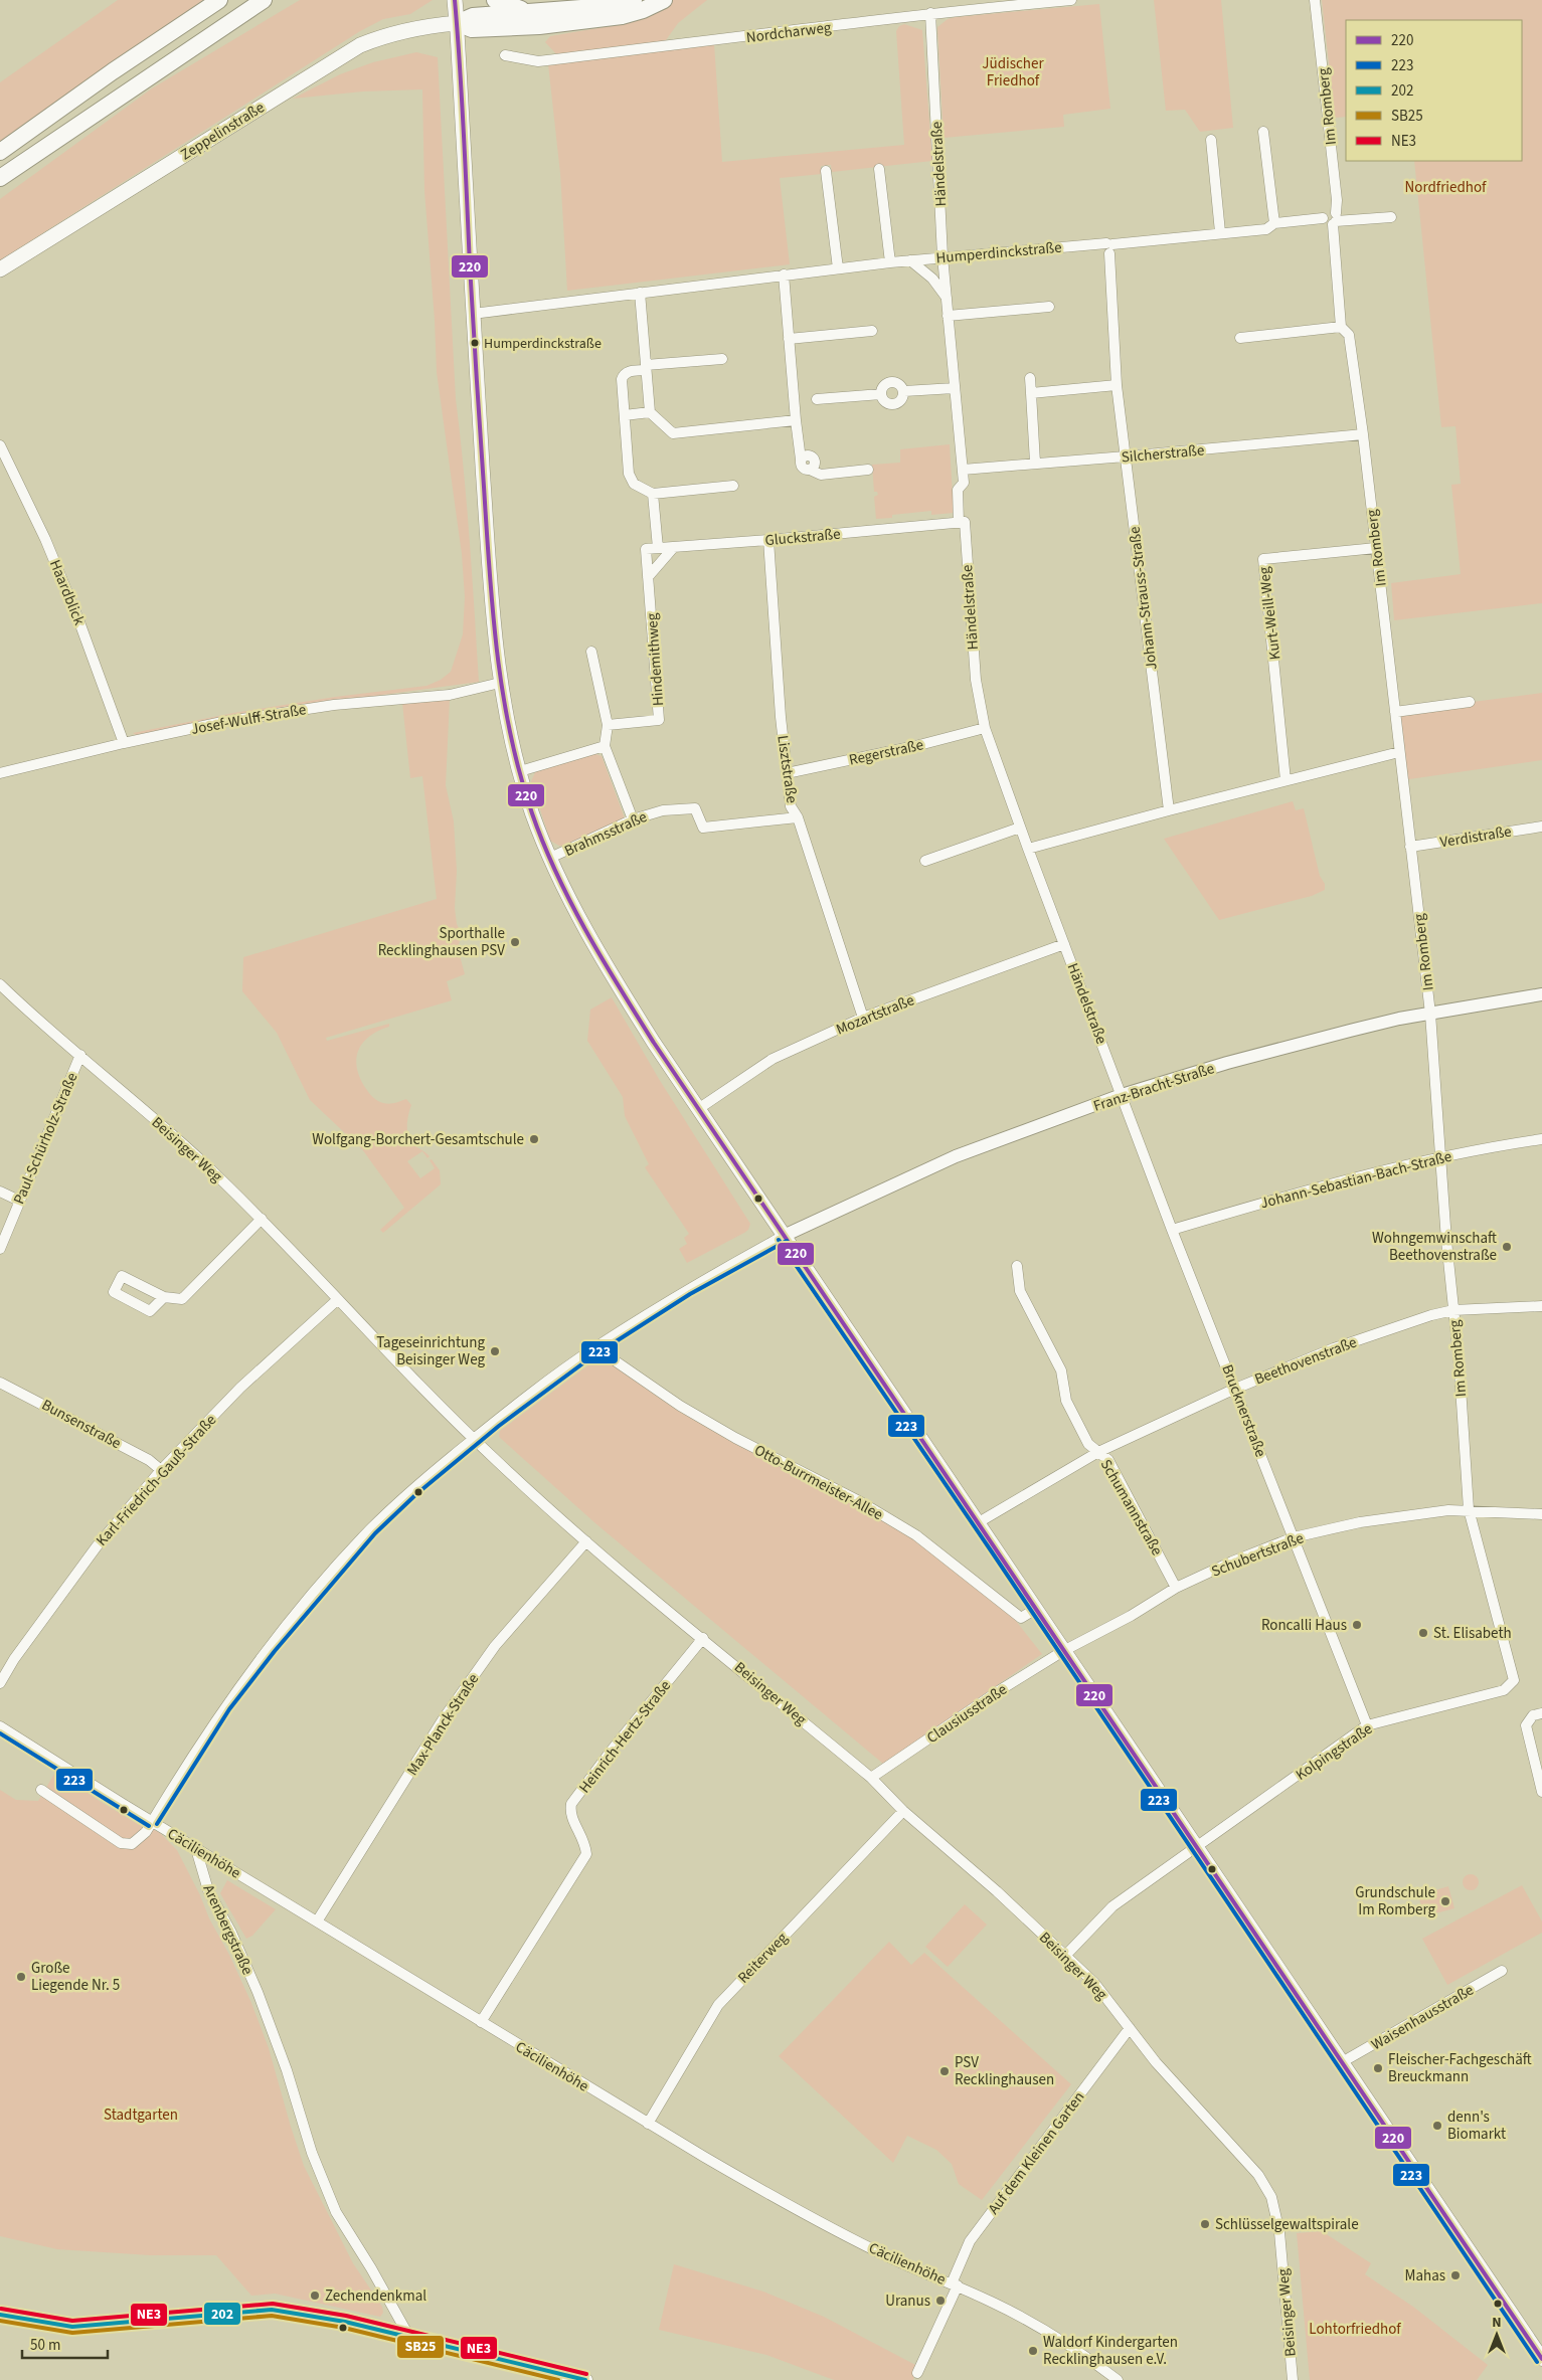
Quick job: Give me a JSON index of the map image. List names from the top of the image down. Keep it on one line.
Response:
{"streets":{"main road":["Zeppelinstraße"],"street":["Nordcharweg","Im Romberg","Händelstraße","Humperdinckstraße","Silcherstraße","Gluckstraße","Haardblick","Johann-Strauss-Straße","Kurt-Weill-Weg","Hindemithweg","Josef-Wulff-Straße","Regerstraße","Lisztstraße","Brahmsstraße","Verdistraße","Mozartstraße","Franz-Bracht-Straße","Paul-Schürholz-Straße","Beisinger Weg","Johann-Sebastian-Bach-Straße","Beethovenstraße","Brucknerstraße","Bunsenstraße","Karl-Friedrich-Gauß-Straße","Otto-Burrmeister-Allee","Schumannstraße","Schubertstraße","Clausiusstraße","Max-Planck-Straße","Heinrich-Hertz-Straße","Kolpingstraße","Cäcilienhöhe","Arenbergstraße","Reiterweg","Waisenhausstraße","Auf dem Kleinen Garten"]},"crossings":[["Nordcharweg","Händelstraße"],["Im Romberg","Humperdinckstraße"],["Im Romberg","Silcherstraße"],["Im Romberg","Kurt-Weill-Weg"],["Im Romberg","Verdistraße"],["Im Romberg","Franz-Bracht-Straße"],["Im Romberg","Johann-Sebastian-Bach-Straße"],["Im Romberg","Beethovenstraße"],["Im Romberg","Schubertstraße"],["Im Romberg","Kolpingstraße"],["Händelstraße","Humperdinckstraße"],["Händelstraße","Silcherstraße"],["Händelstraße","Gluckstraße"],["Händelstraße","Regerstraße"],["Händelstraße","Mozartstraße"],["Händelstraße","Franz-Bracht-Straße"],["Händelstraße","Brucknerstraße"],["Humperdinckstraße","Johann-Strauss-Straße"],["Silcherstraße","Johann-Strauss-Straße"],["Gluckstraße","Hindemithweg"],["Gluckstraße","Lisztstraße"],["Haardblick","Josef-Wulff-Straße"],["Regerstraße","Lisztstraße"],["Lisztstraße","Brahmsstraße"],["Lisztstraße","Mozartstraße"],["Franz-Bracht-Straße","Brucknerstraße"],["Paul-Schürholz-Straße","Beisinger Weg"],["Beisinger Weg","Karl-Friedrich-Gauß-Straße"],["Beisinger Weg","Clausiusstraße"],["Beisinger Weg","Max-Planck-Straße"],["Beisinger Weg","Heinrich-Hertz-Straße"],["Beisinger Weg","Kolpingstraße"],["Beisinger Weg","Reiterweg"],["Beisinger Weg","Auf dem Kleinen Garten"],["Johann-Sebastian-Bach-Straße","Brucknerstraße"],["Beethovenstraße","Brucknerstraße"],["Beethovenstraße","Schumannstraße"],["Brucknerstraße","Schubertstraße"],["Brucknerstraße","Kolpingstraße"],["Bunsenstraße","Karl-Friedrich-Gauß-Straße"],["Schumannstraße","Schubertstraße"],["Schubertstraße","Clausiusstraße"],["Max-Planck-Straße","Cäcilienhöhe"],["Heinrich-Hertz-Straße","Cäcilienhöhe"],["Cäcilienhöhe","Arenbergstraße"],["Cäcilienhöhe","Reiterweg"],["Cäcilienhöhe","Auf dem Kleinen Garten"]],"parks":["Jüdischer Friedhof","Nordfriedhof","Stadtgarten","Lohtorfriedhof"],"places":["Humperdinckstraße","Sporthalle Recklinghausen PSV","Wolfgang-Borchert-Gesamtschule","Wohngemwinschaft Beethovenstraße","Tageseinrichtung Beisinger Weg","Roncalli Haus","St. Elisabeth","Grundschule Im Romberg","Große Liegende Nr. 5","Fleischer-Fachgeschäft Breuckmann","PSV Recklinghausen","denn's Biomarkt","Schlüsselgewaltspirale","Mahas","Zechendenkmal","Uranus","Waldorf Kindergarten Recklinghausen e.V."],"lines":["transit line 220","transit line 223","transit line NE3","transit line 202","transit line SB25"],"legend":["220","223","202","SB25","NE3"],"scale_bar":"50 m","north":"top"}
